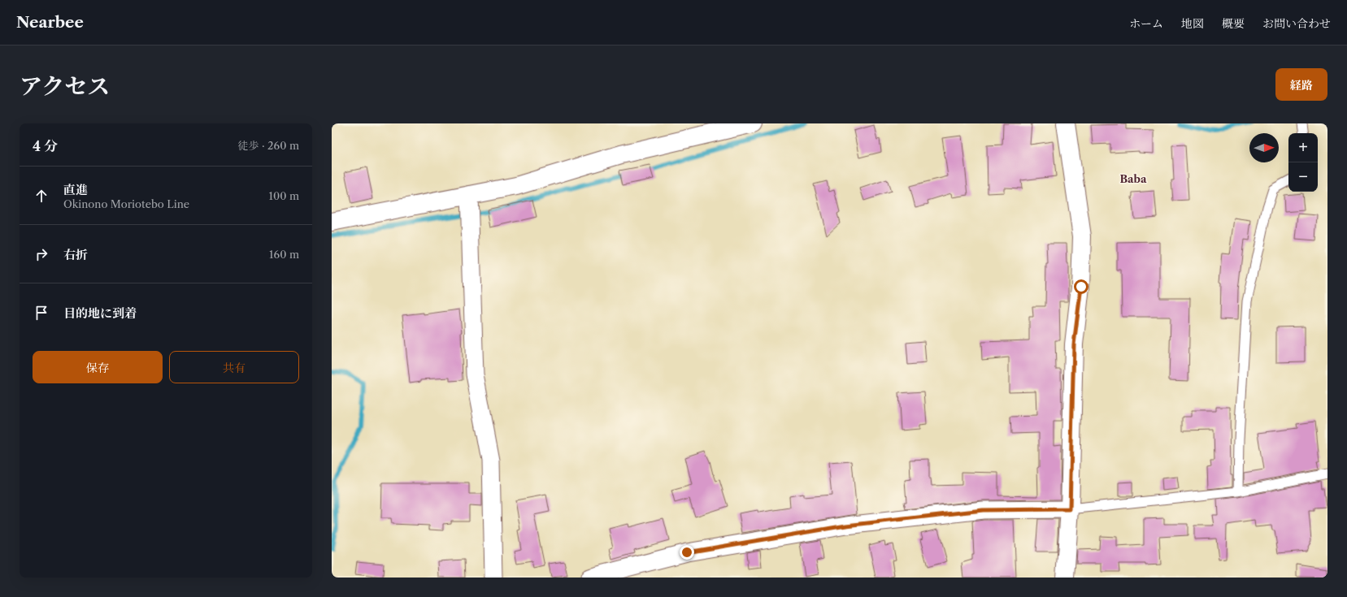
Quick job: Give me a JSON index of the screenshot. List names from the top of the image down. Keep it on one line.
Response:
{"districts":["Baba"],"north":"right","page":{"header":"Nearbee","nav":["ホーム","地図","概要","お問い合わせ"],"title":"アクセス","buttons":["経路",["保存","共有"]],"heading":["4 分","徒歩 · 260 m"],"map_buttons":["+","−"],"list":[["直進","Okinono Moriotebo Line","100 m"],["右折","160 m"],"目的地に到着"]}}
